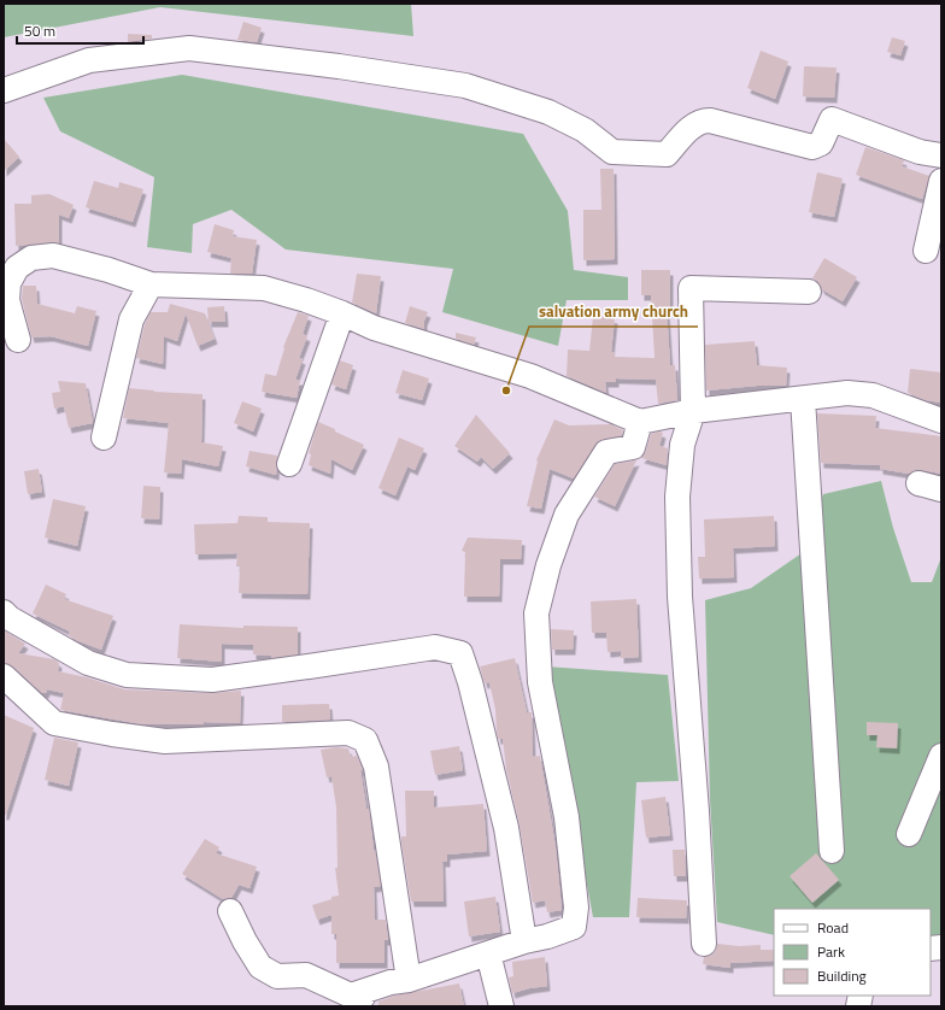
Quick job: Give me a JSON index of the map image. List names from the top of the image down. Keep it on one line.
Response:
{"places":["salvation army church"],"legend":["Road","Park","Building"],"scale_bar":"50 m"}
